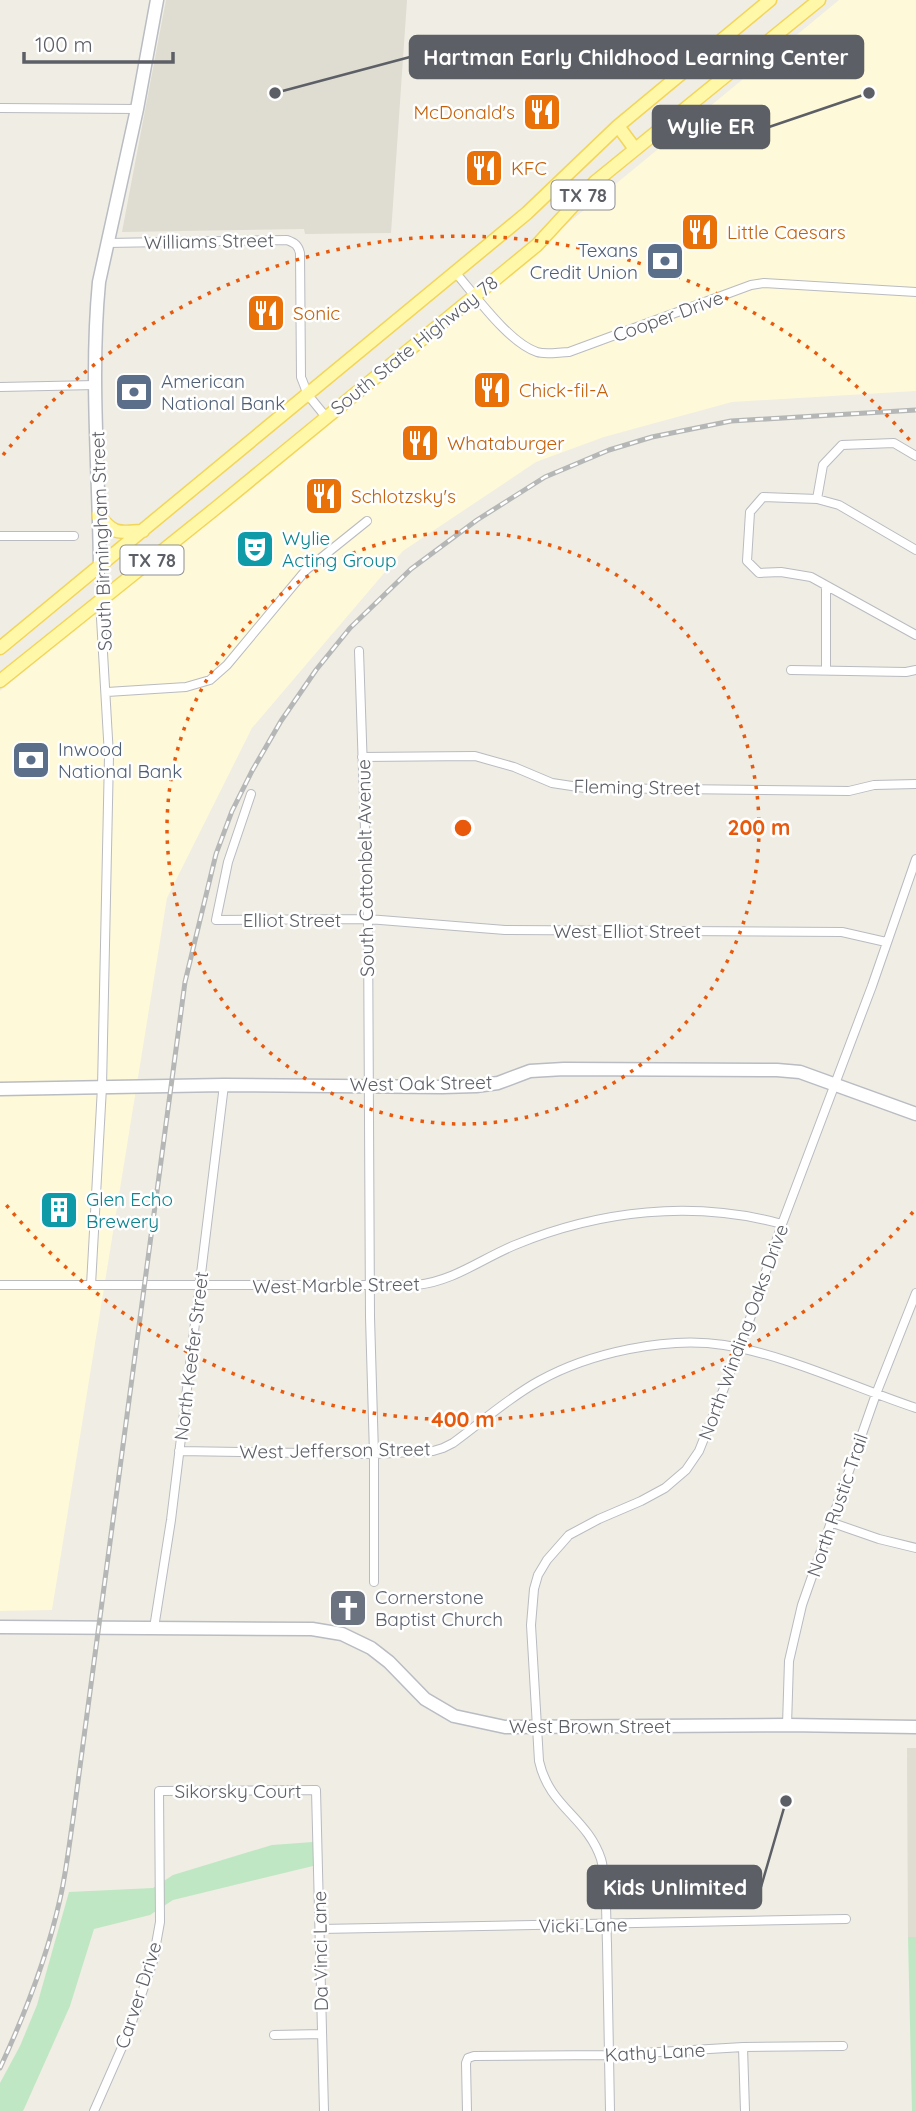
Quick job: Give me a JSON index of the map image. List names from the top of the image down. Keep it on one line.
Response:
{"streets":{"main road":["TX 78","South State Highway 78"],"street":["Williams Street","Cooper Drive","South Birmingham Street","Fleming Street","South Cottonbelt Avenue","Elliot Street","West Elliot Street","West Oak Street","West Marble Street","North Winding Oaks Drive","North Keefer Street","West Jefferson Street","North Rustic Trail","West Brown Street","Sikorsky Court","Vicki Lane","Da Vinci Lane","Carver Drive","Kathy Lane"]},"crossings":[["Williams Street","South State Highway 78"],["Williams Street","South Birmingham Street"],["Cooper Drive","South State Highway 78"],["South State Highway 78","South Birmingham Street"],["South Birmingham Street","West Oak Street"],["South Birmingham Street","West Marble Street"],["Fleming Street","South Cottonbelt Avenue"],["South Cottonbelt Avenue","Elliot Street"],["South Cottonbelt Avenue","West Elliot Street"],["South Cottonbelt Avenue","West Oak Street"],["South Cottonbelt Avenue","West Marble Street"],["South Cottonbelt Avenue","West Jefferson Street"],["Elliot Street","West Elliot Street"],["West Elliot Street","North Winding Oaks Drive"],["West Oak Street","North Winding Oaks Drive"],["West Oak Street","North Keefer Street"],["West Marble Street","North Winding Oaks Drive"],["West Marble Street","North Keefer Street"],["North Winding Oaks Drive","West Jefferson Street"],["North Winding Oaks Drive","West Brown Street"],["North Winding Oaks Drive","Vicki Lane"],["North Winding Oaks Drive","Kathy Lane"],["North Keefer Street","West Jefferson Street"],["North Keefer Street","West Brown Street"],["West Jefferson Street","North Rustic Trail"],["North Rustic Trail","West Brown Street"],["Sikorsky Court","Da Vinci Lane"],["Sikorsky Court","Carver Drive"],["Vicki Lane","Da Vinci Lane"]],"places":{"other":["Hartman Early Childhood Learning Center","Wylie ER","Kids Unlimited"],"restaurant":["McDonald's","KFC","Little Caesars","Sonic","Chick-fil-A","Whataburger","Schlotzsky's"],"bank":["Texans Credit Union","American National Bank","Inwood National Bank"],"theatre":["Wylie Acting Group"],"building":["Glen Echo Brewery"],"church":["Cornerstone Baptist Church"]},"scale_bar":"100 m","rings":["200 m","400 m"]}
